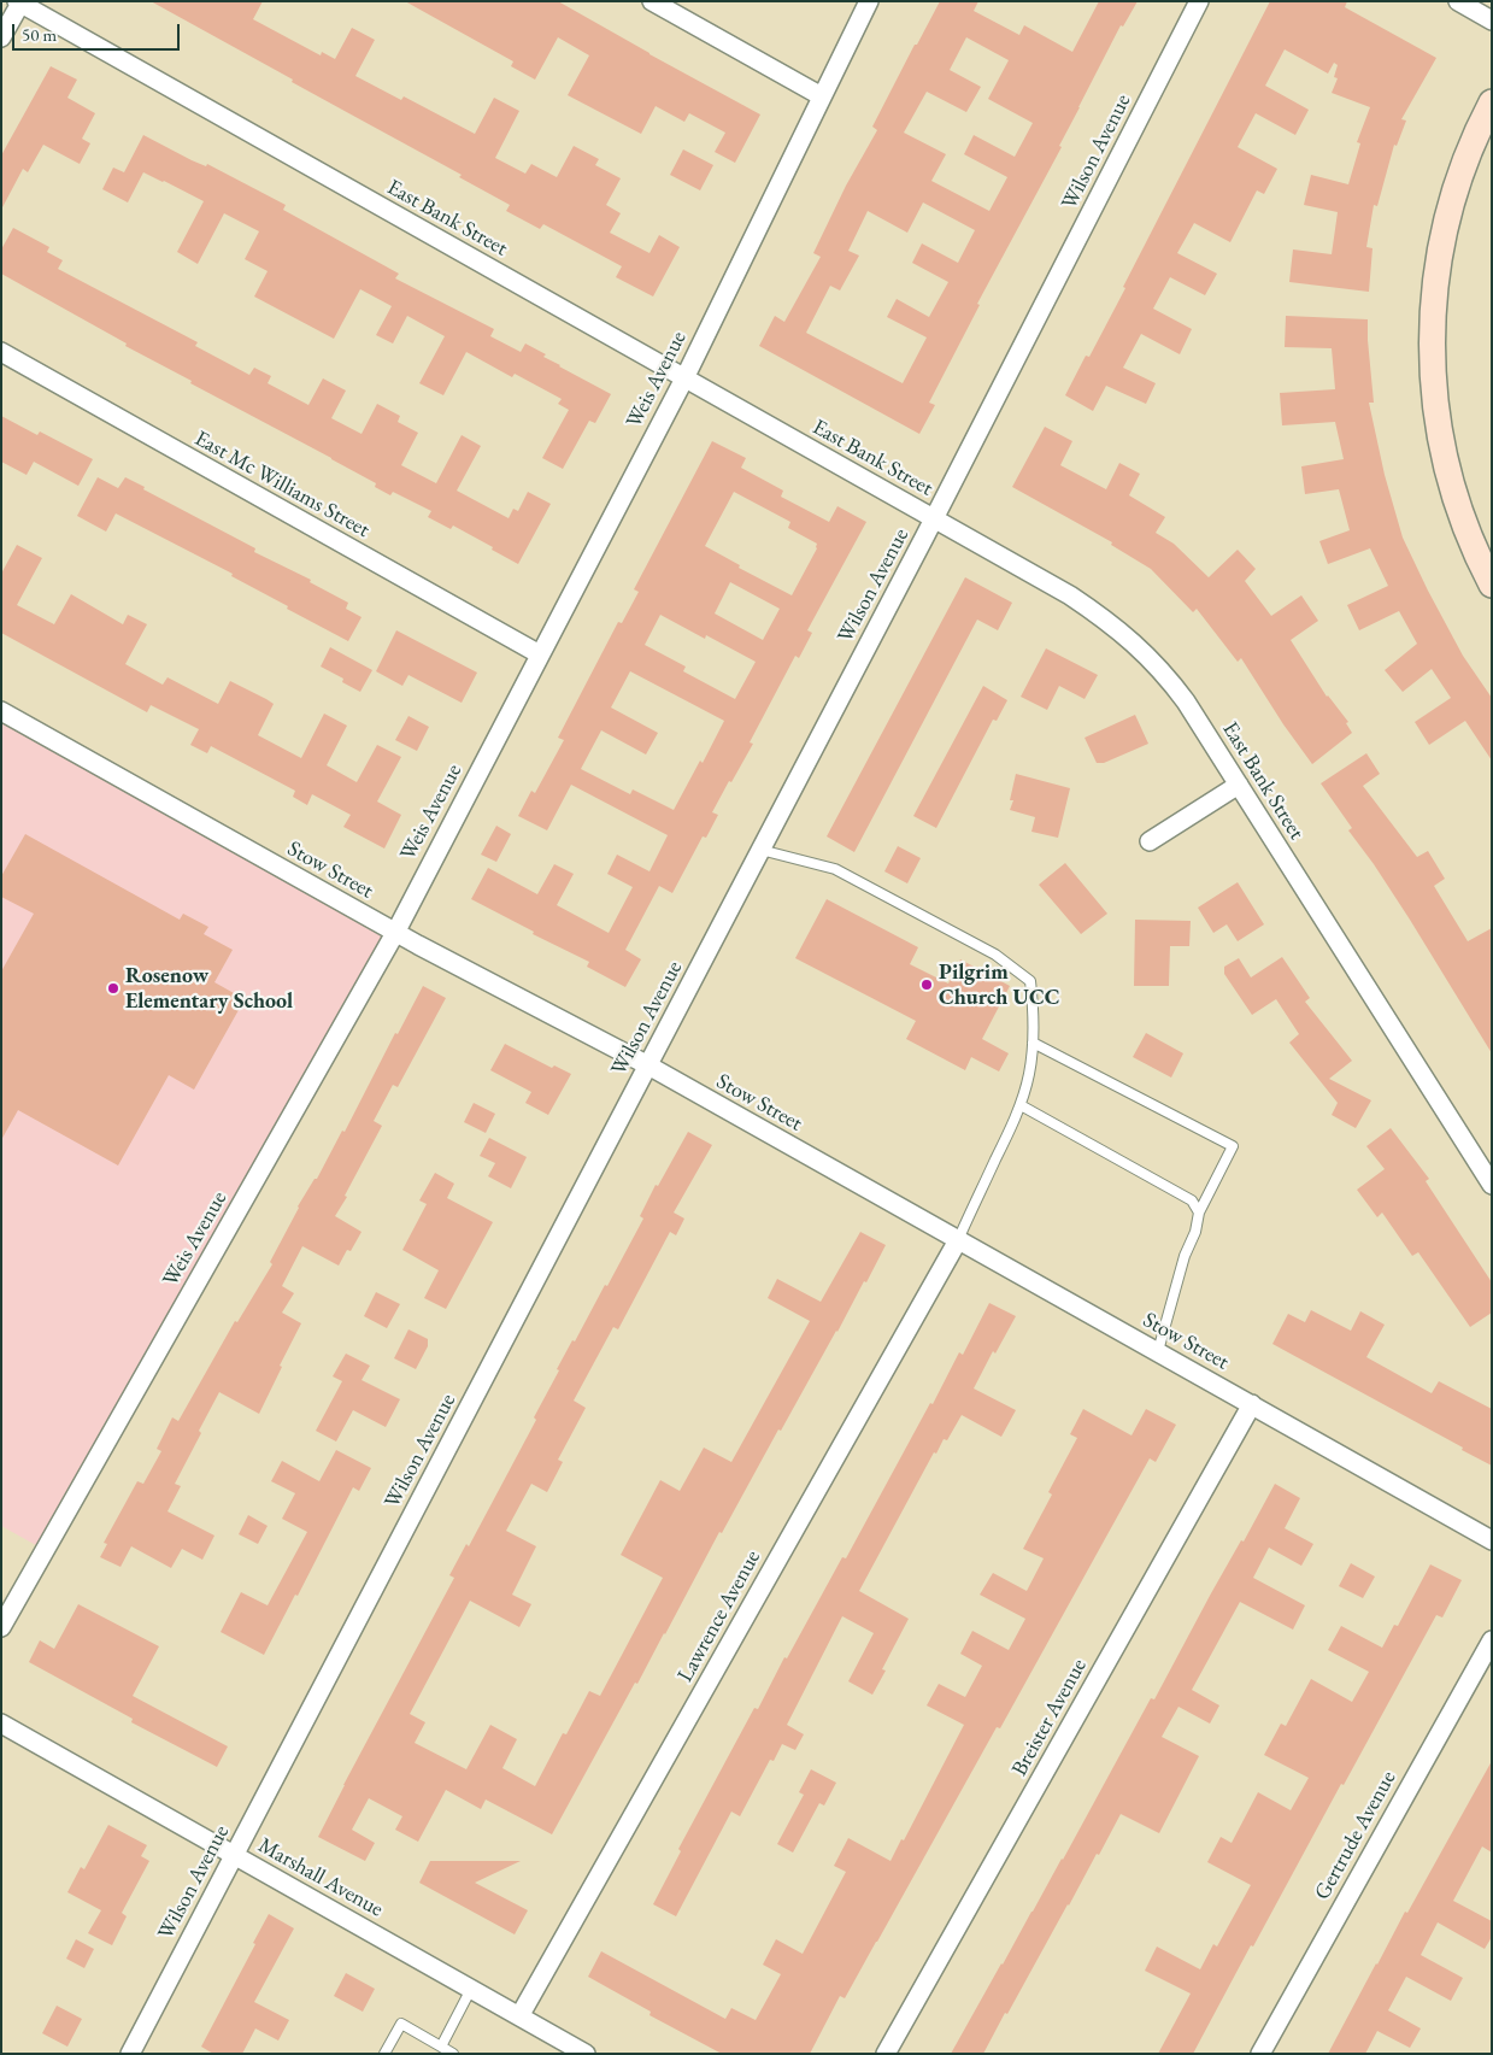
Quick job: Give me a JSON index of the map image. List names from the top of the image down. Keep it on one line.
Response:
{"streets":{"street":["Wilson Avenue","East Bank Street","Weis Avenue","East Mc Williams Street","Stow Street","Lawrence Avenue","Breister Avenue","Gertrude Avenue","Marshall Avenue"]},"crossings":[["Wilson Avenue","East Bank Street"],["Wilson Avenue","Stow Street"],["Wilson Avenue","Marshall Avenue"],["East Bank Street","Weis Avenue"],["Weis Avenue","East Mc Williams Street"],["Weis Avenue","Stow Street"],["Stow Street","Lawrence Avenue"],["Stow Street","Breister Avenue"],["Lawrence Avenue","Marshall Avenue"]],"places":["Pilgrim Church UCC","Rosenow Elementary School"],"scale_bar":"50 m"}
